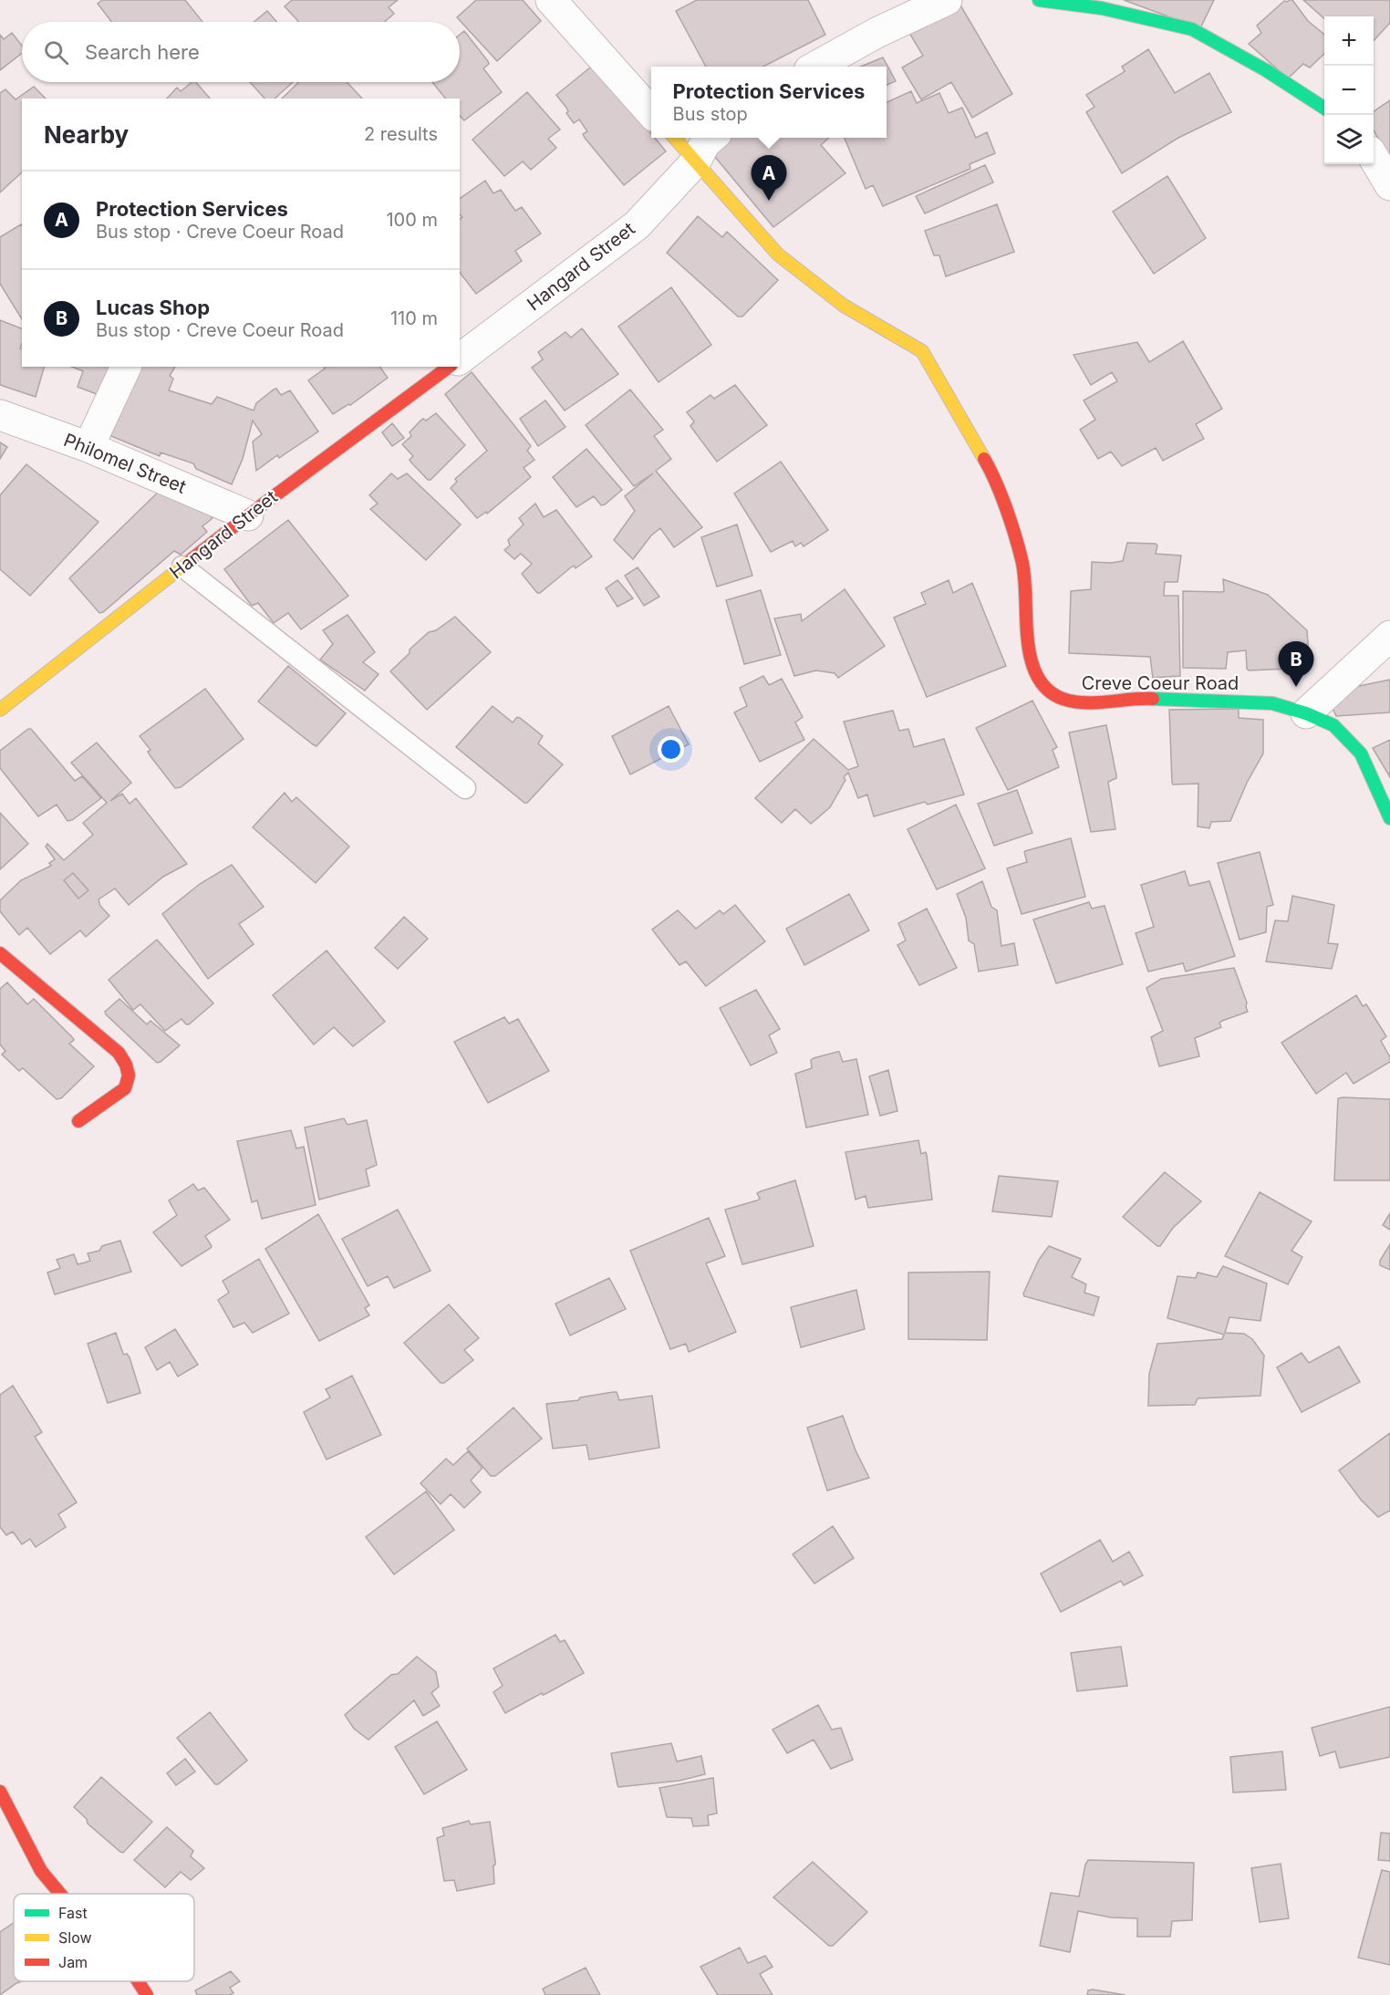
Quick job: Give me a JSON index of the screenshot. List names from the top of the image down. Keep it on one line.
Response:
{"streets":{"street":["Hangard Street","Philomel Street","Creve Coeur Road"]},"crossings":[["Hangard Street","Philomel Street"],["Hangard Street","Creve Coeur Road"]],"legend":["Fast","Slow","Jam"],"page":{"map_buttons":["+","−"],"search":"Search here","popup":["Protection Services","Bus stop"],"heading":["Nearby","2 results"],"pins":["A","B"],"list":[{"mark":"A","name":"Protection Services","note":"Bus stop · Creve Coeur Road","value":"100 m"},{"mark":"B","name":"Lucas Shop","note":"Bus stop · Creve Coeur Road","value":"110 m"}]}}
